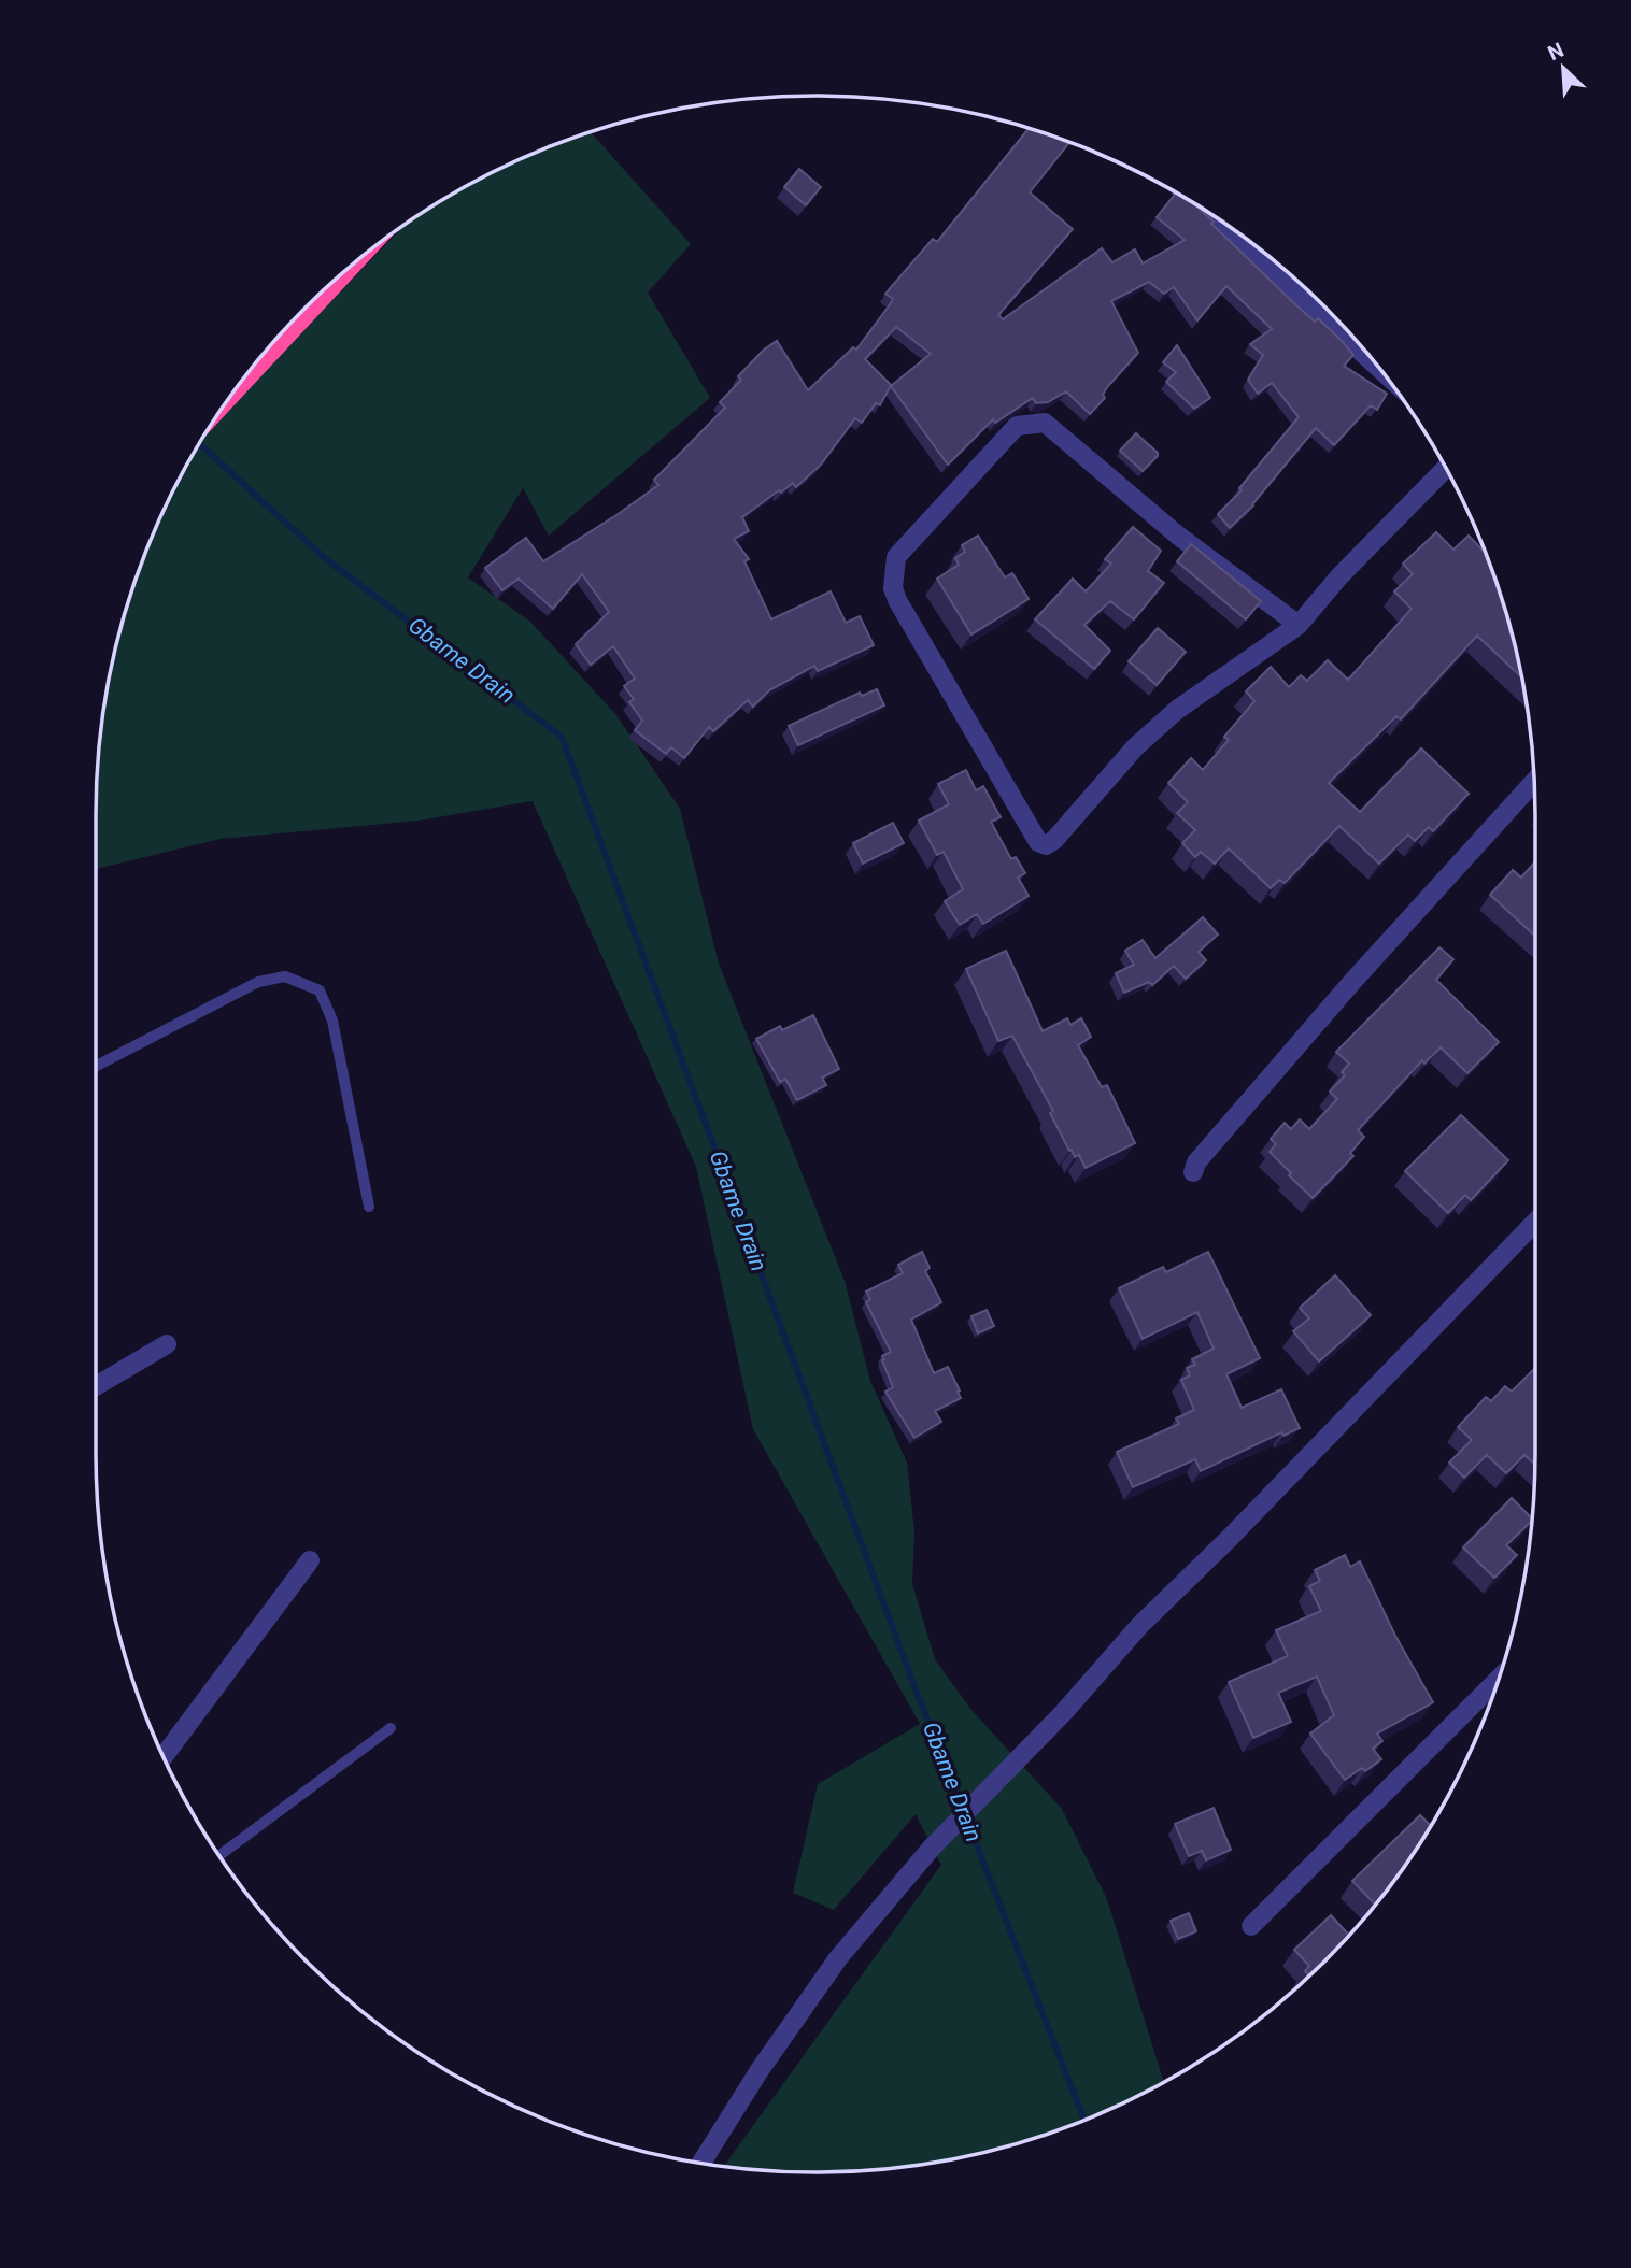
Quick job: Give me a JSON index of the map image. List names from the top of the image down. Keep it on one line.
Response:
{"water":["Gbame Drain"],"north":"top left"}
